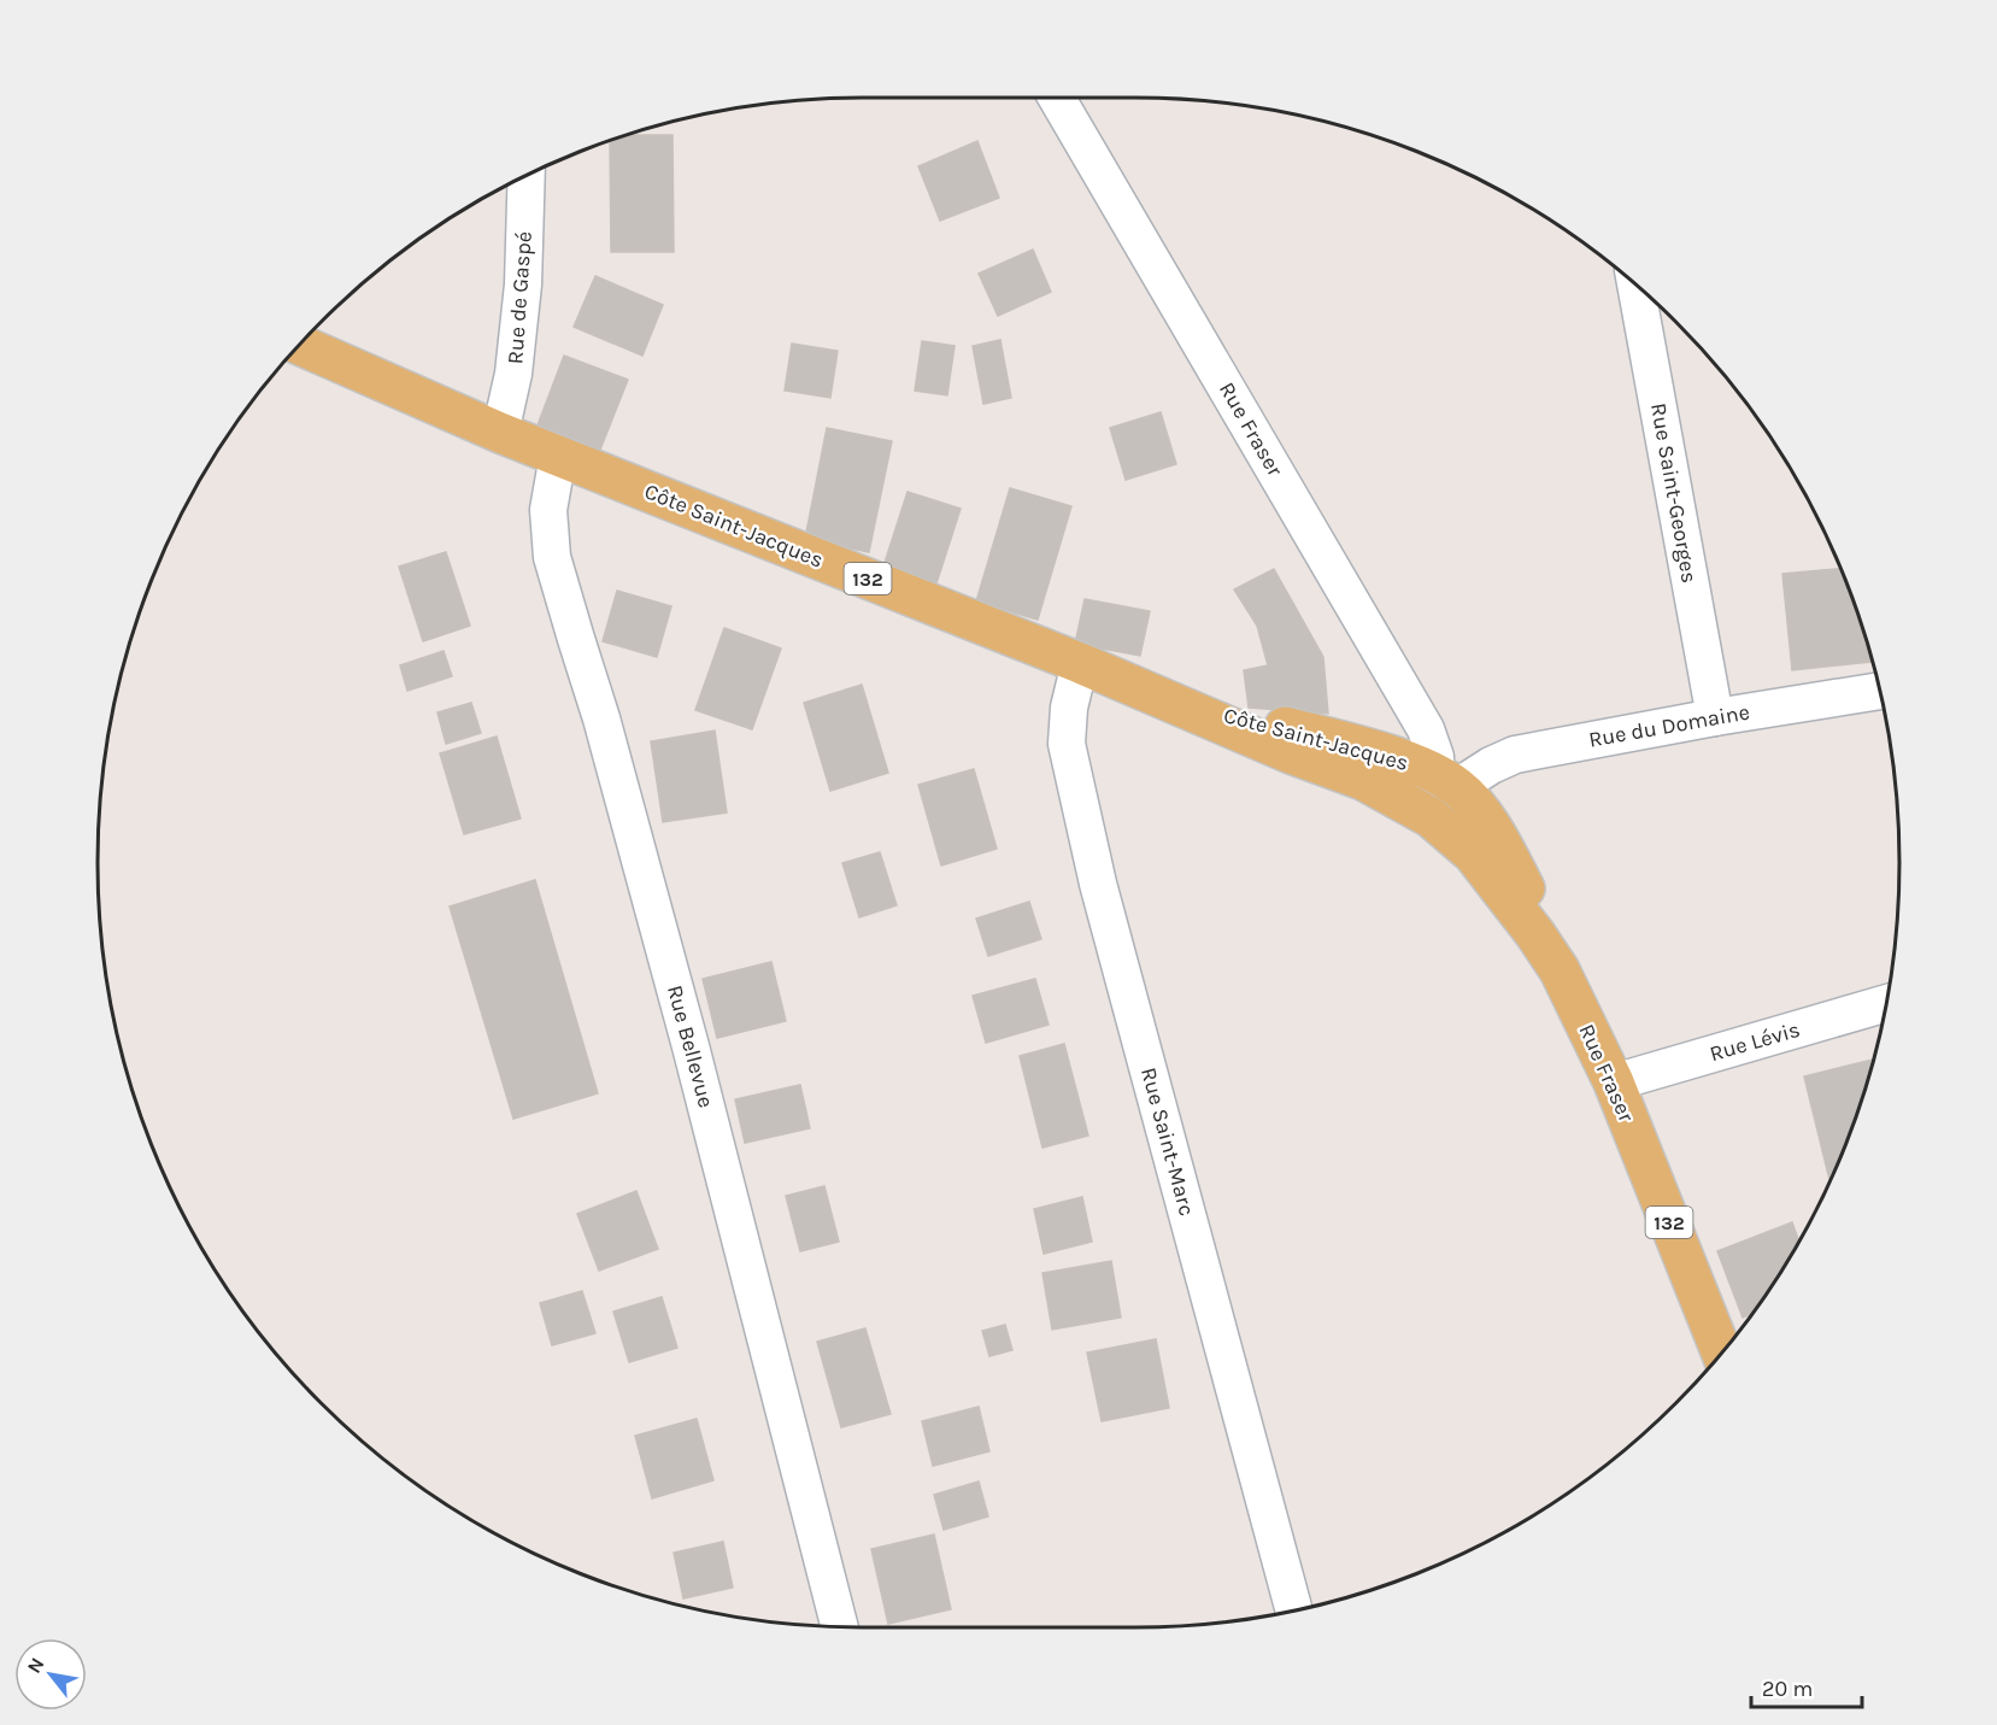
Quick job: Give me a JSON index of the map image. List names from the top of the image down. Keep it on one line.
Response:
{"streets":{"main road":["Rue Fraser","Côte Saint-Jacques","132"],"street":["Rue de Gaspé","Rue Saint-Georges","Rue du Domaine","Rue Lévis","Rue Bellevue","Rue Saint-Marc"]},"crossings":[["Rue de Gaspé","Côte Saint-Jacques"],["Rue Fraser","Côte Saint-Jacques"],["Rue Fraser","Rue du Domaine"],["Rue Fraser","Rue Lévis"],["Rue Saint-Georges","Rue du Domaine"],["Côte Saint-Jacques","Rue du Domaine"],["Côte Saint-Jacques","Rue Bellevue"],["Côte Saint-Jacques","Rue Saint-Marc"]],"scale_bar":"20 m","north":"top left"}
